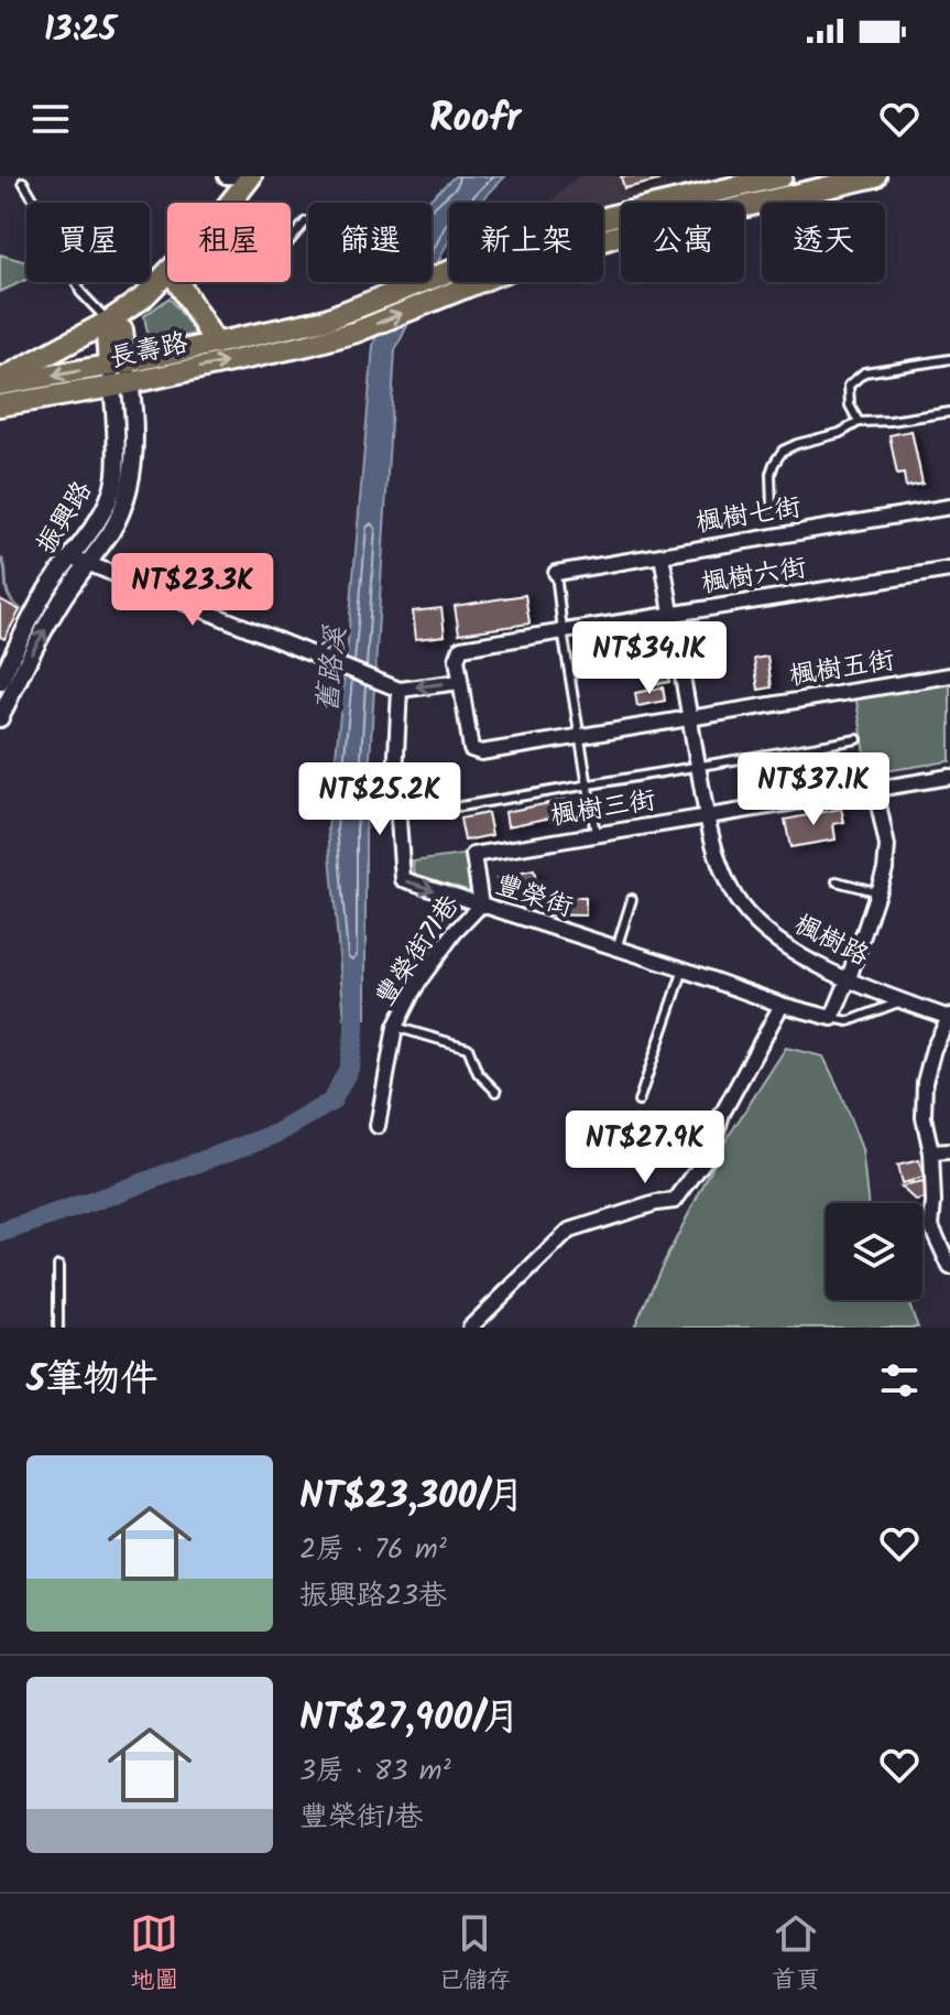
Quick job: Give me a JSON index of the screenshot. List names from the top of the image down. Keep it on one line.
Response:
{"streets":{"main road":["長壽路"],"street":["楓樹七街","振興路","楓樹六街","楓樹五街","楓樹三街","豐榮街","楓樹路","豐榮街71巷"]},"crossings":[["長壽路","振興路"],["楓樹七街","楓樹路"],["楓樹六街","楓樹五街"],["楓樹六街","楓樹路"],["楓樹五街","楓樹路"],["楓樹三街","楓樹路"],["楓樹三街","豐榮街71巷"],["豐榮街","豐榮街71巷"]],"one_way":["豐榮街"],"water":["舊路溪"],"page":{"status":"13:25","header":"Roofr","chip":["買屋","租屋","篩選","新上架","公寓","透天"],"price":["NT$23.3K","NT$34.1K","NT$37.1K","NT$25.2K","NT$27.9K"],"heading":"5筆物件","list":[{"name":"NT$23,300/月","note":"2房 · 76 m² · 振興路23巷"},{"name":"NT$27,900/月","note":"3房 · 83 m² · 豐榮街1巷"}],"tabs":["地圖","已儲存","首頁"]}}
